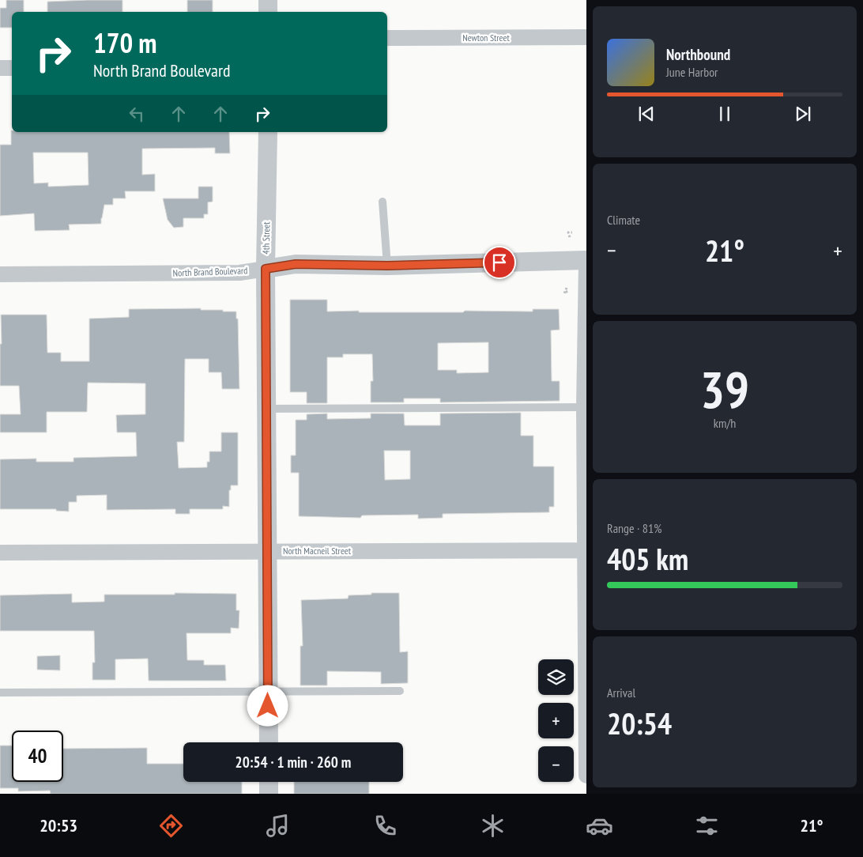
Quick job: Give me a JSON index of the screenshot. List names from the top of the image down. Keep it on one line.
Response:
{"streets":{"street":["Newton Street","4th Street","North Brand Boulevard","North Macneil Street"]},"crossings":[["4th Street","North Brand Boulevard"],["4th Street","North Macneil Street"]],"page":{"turn":["170 m","North Brand Boulevard"],"song":["Northbound","June Harbor"],"tile":["Climate",["39","km/h"],["Range · 81%","405 km"],["Arrival","20:54"]],"heat":["−","21°","+"],"map_buttons":["+","−"],"limit":"40","trip":"20:54 · 1 min · 260 m","tabs":["20:53","21°"]}}
